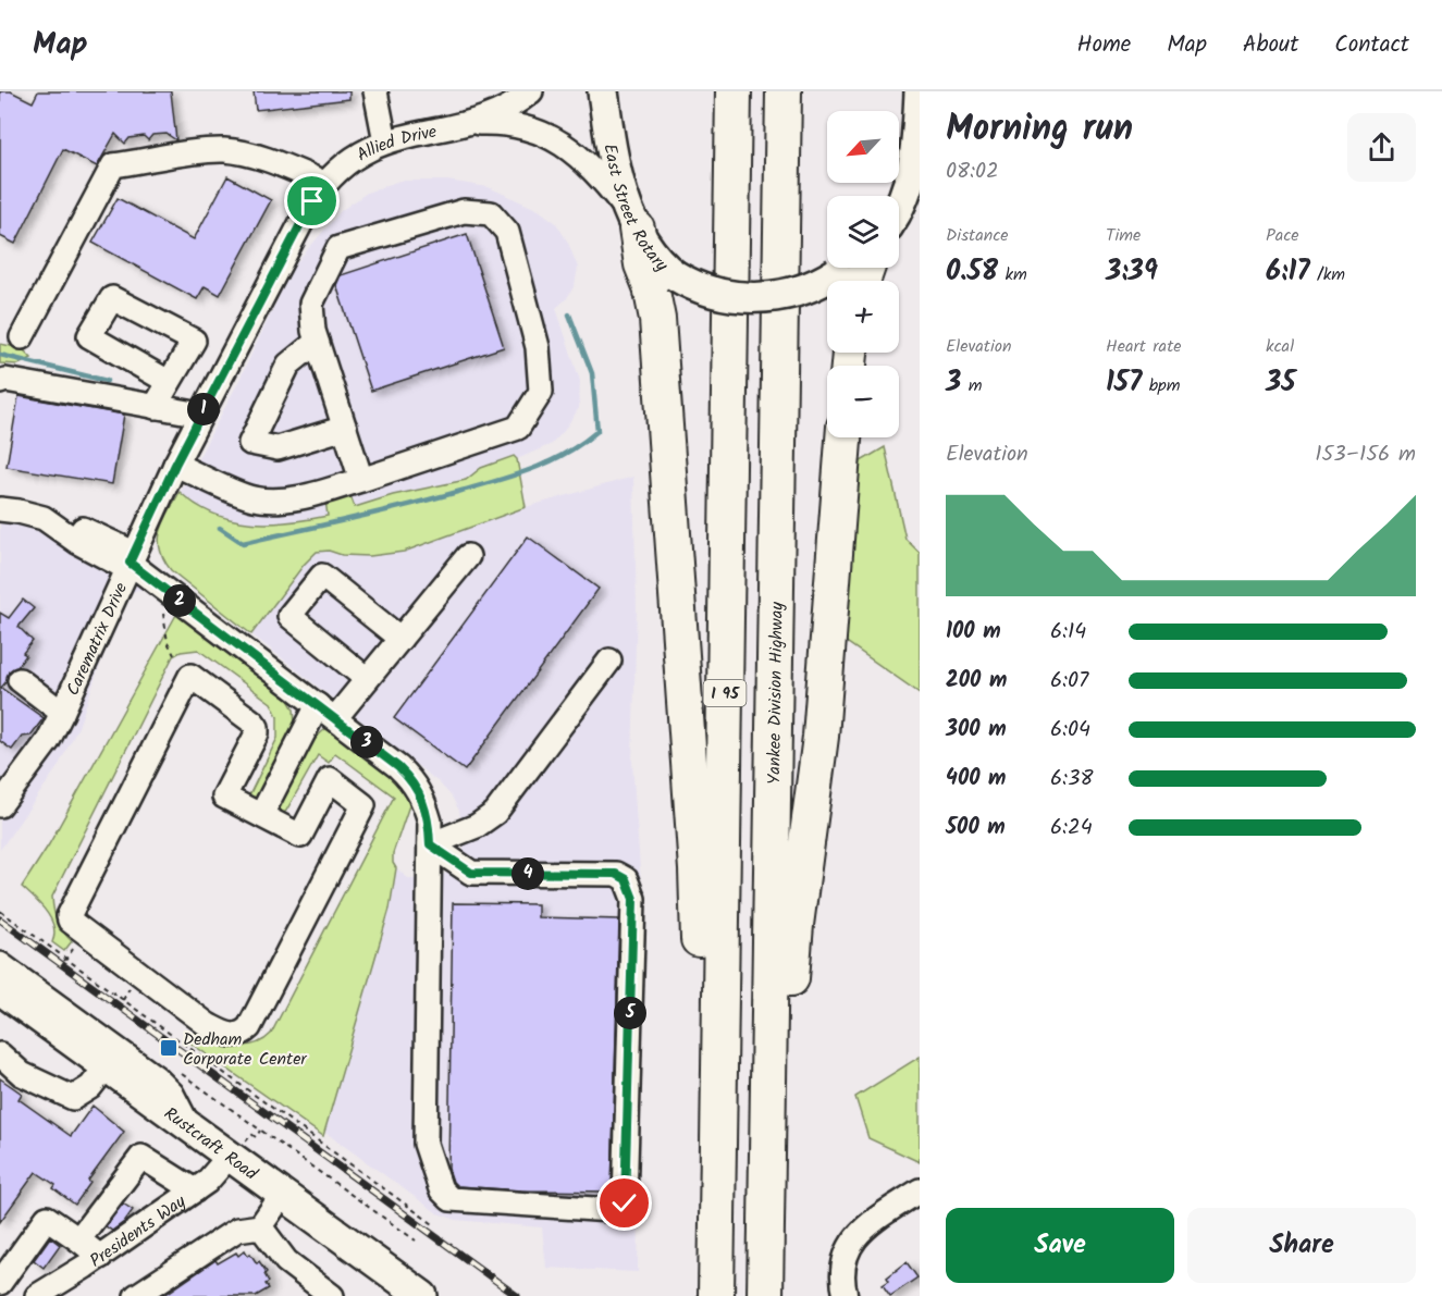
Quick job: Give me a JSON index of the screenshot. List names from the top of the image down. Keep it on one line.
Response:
{"streets":{"highway":["I 95","Yankee Division Highway"],"main road":["East Street Rotary","Rustcraft Road"],"street":["Allied Drive","Carematrix Drive","Presidents Way"]},"crossings":[["Allied Drive","East Street Rotary"],["Allied Drive","Carematrix Drive"],["Rustcraft Road","Presidents Way"]],"places":{"transit":["Dedham Corporate Center"]},"north":"bottom left","page":{"header":"Map","nav":["Home","Map","About","Contact"],"heading":["Morning run","08:02"],"map_buttons":["+","−"],"stats":[["Distance","0.58 km"],["Time","3:39"],["Pace","6:17 /km"],["Elevation","3 m"],["Heart rate","157 bpm"],["kcal","35"]],"pins":["1","2","3","4","5"],"chart":["Elevation","153–156 m"],"list":[{"name":"100 m","note":"6:14"},{"name":"200 m","note":"6:07"},{"name":"300 m","note":"6:04"},{"name":"400 m","note":"6:38"},{"name":"500 m","note":"6:24"}],"buttons":["Save","Share"]}}
